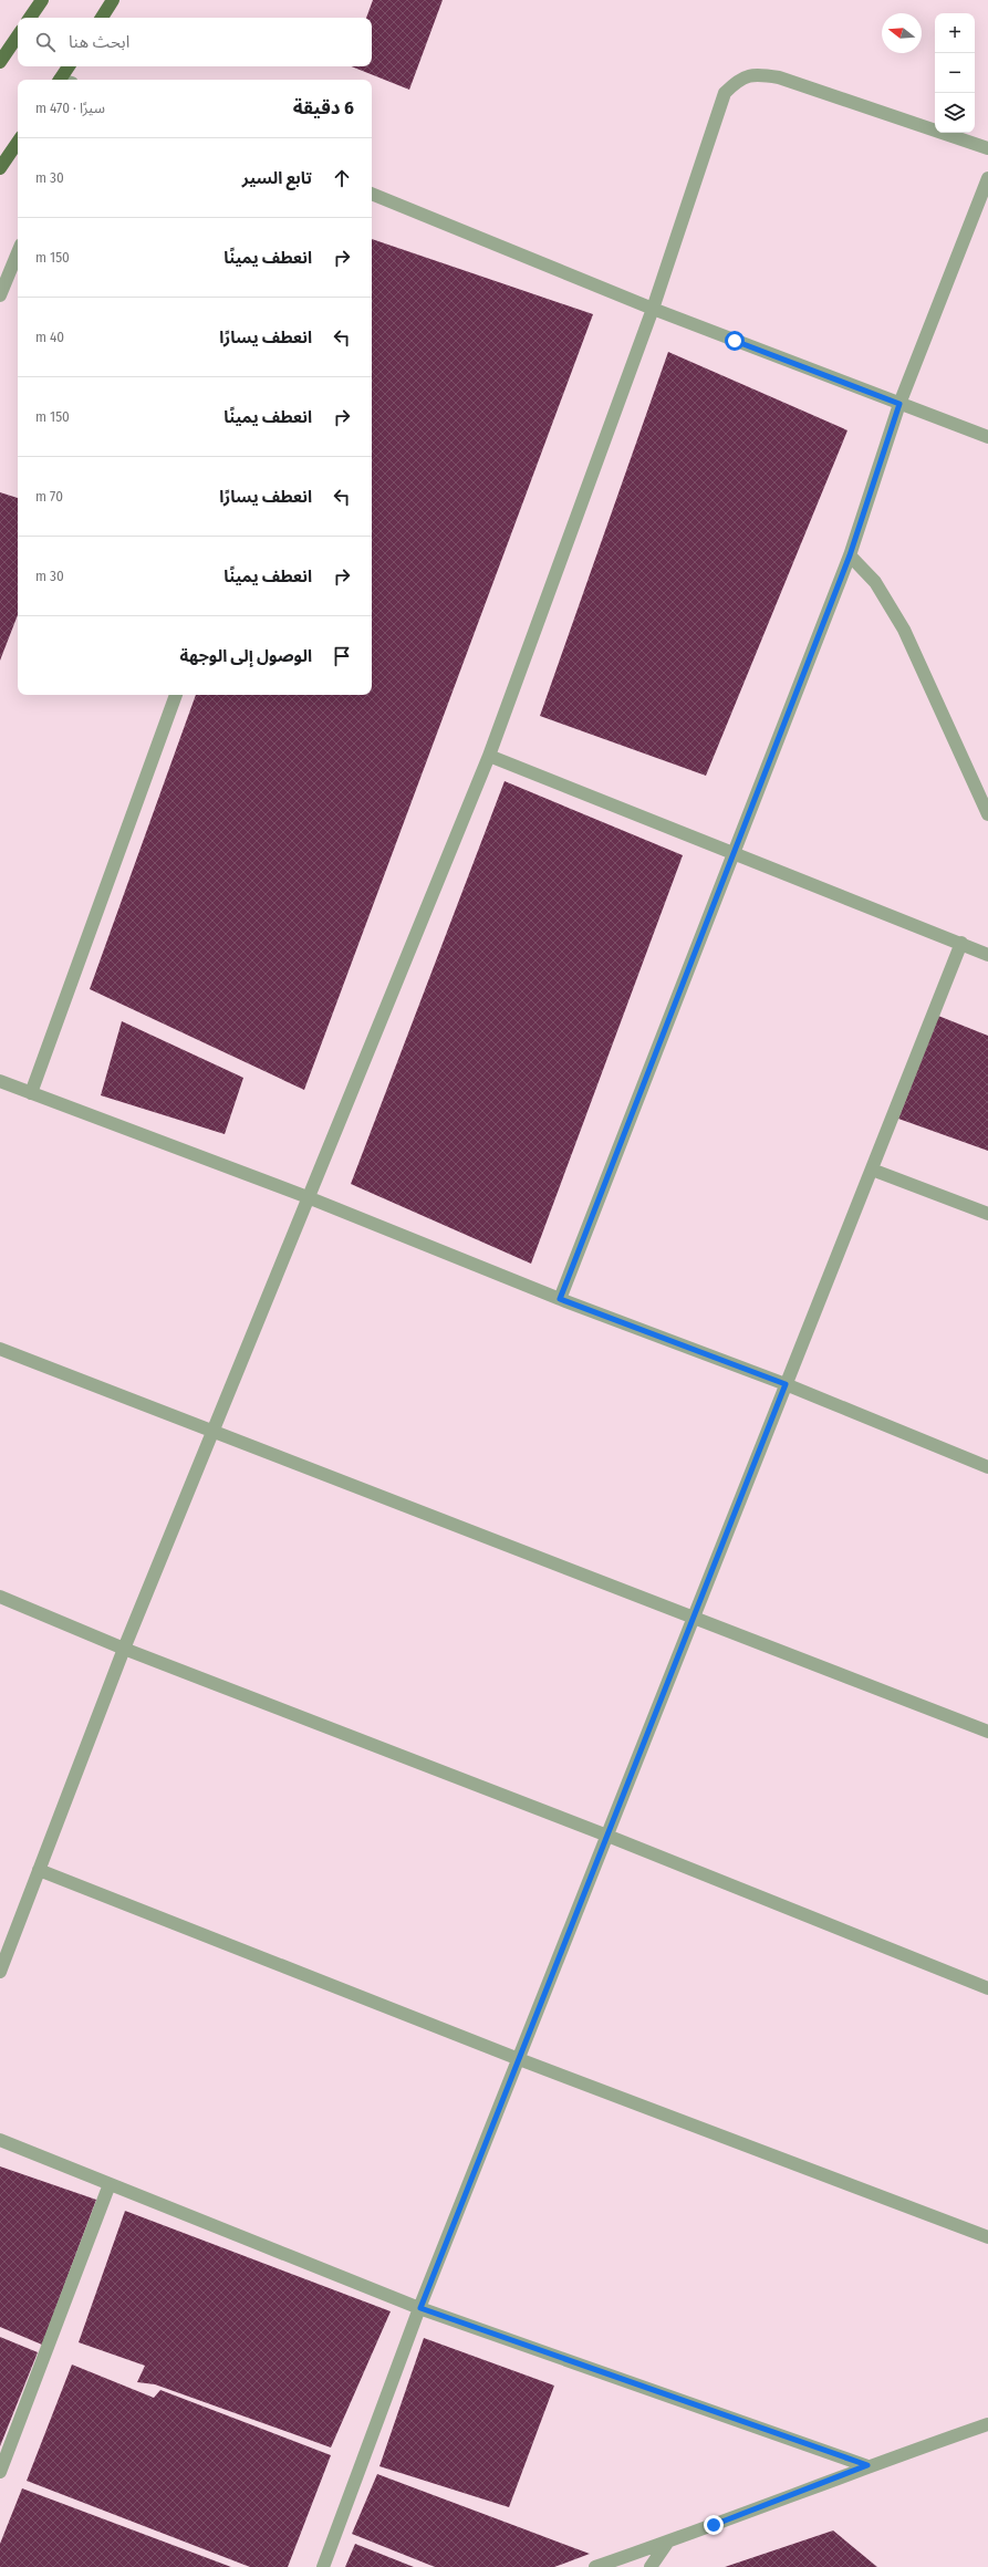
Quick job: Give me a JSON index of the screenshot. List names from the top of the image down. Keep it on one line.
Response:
{"north":"left","page":{"map_buttons":["+","−"],"search":"ابحث هنا","heading":["6 دقيقة","سيرًا · 470 m"],"list":[["تابع السير","30 m"],["انعطف يمينًا","150 m"],["انعطف يسارًا","40 m"],["انعطف يمينًا","150 m"],["انعطف يسارًا","70 m"],["انعطف يمينًا","30 m"],"الوصول إلى الوجهة"]}}
